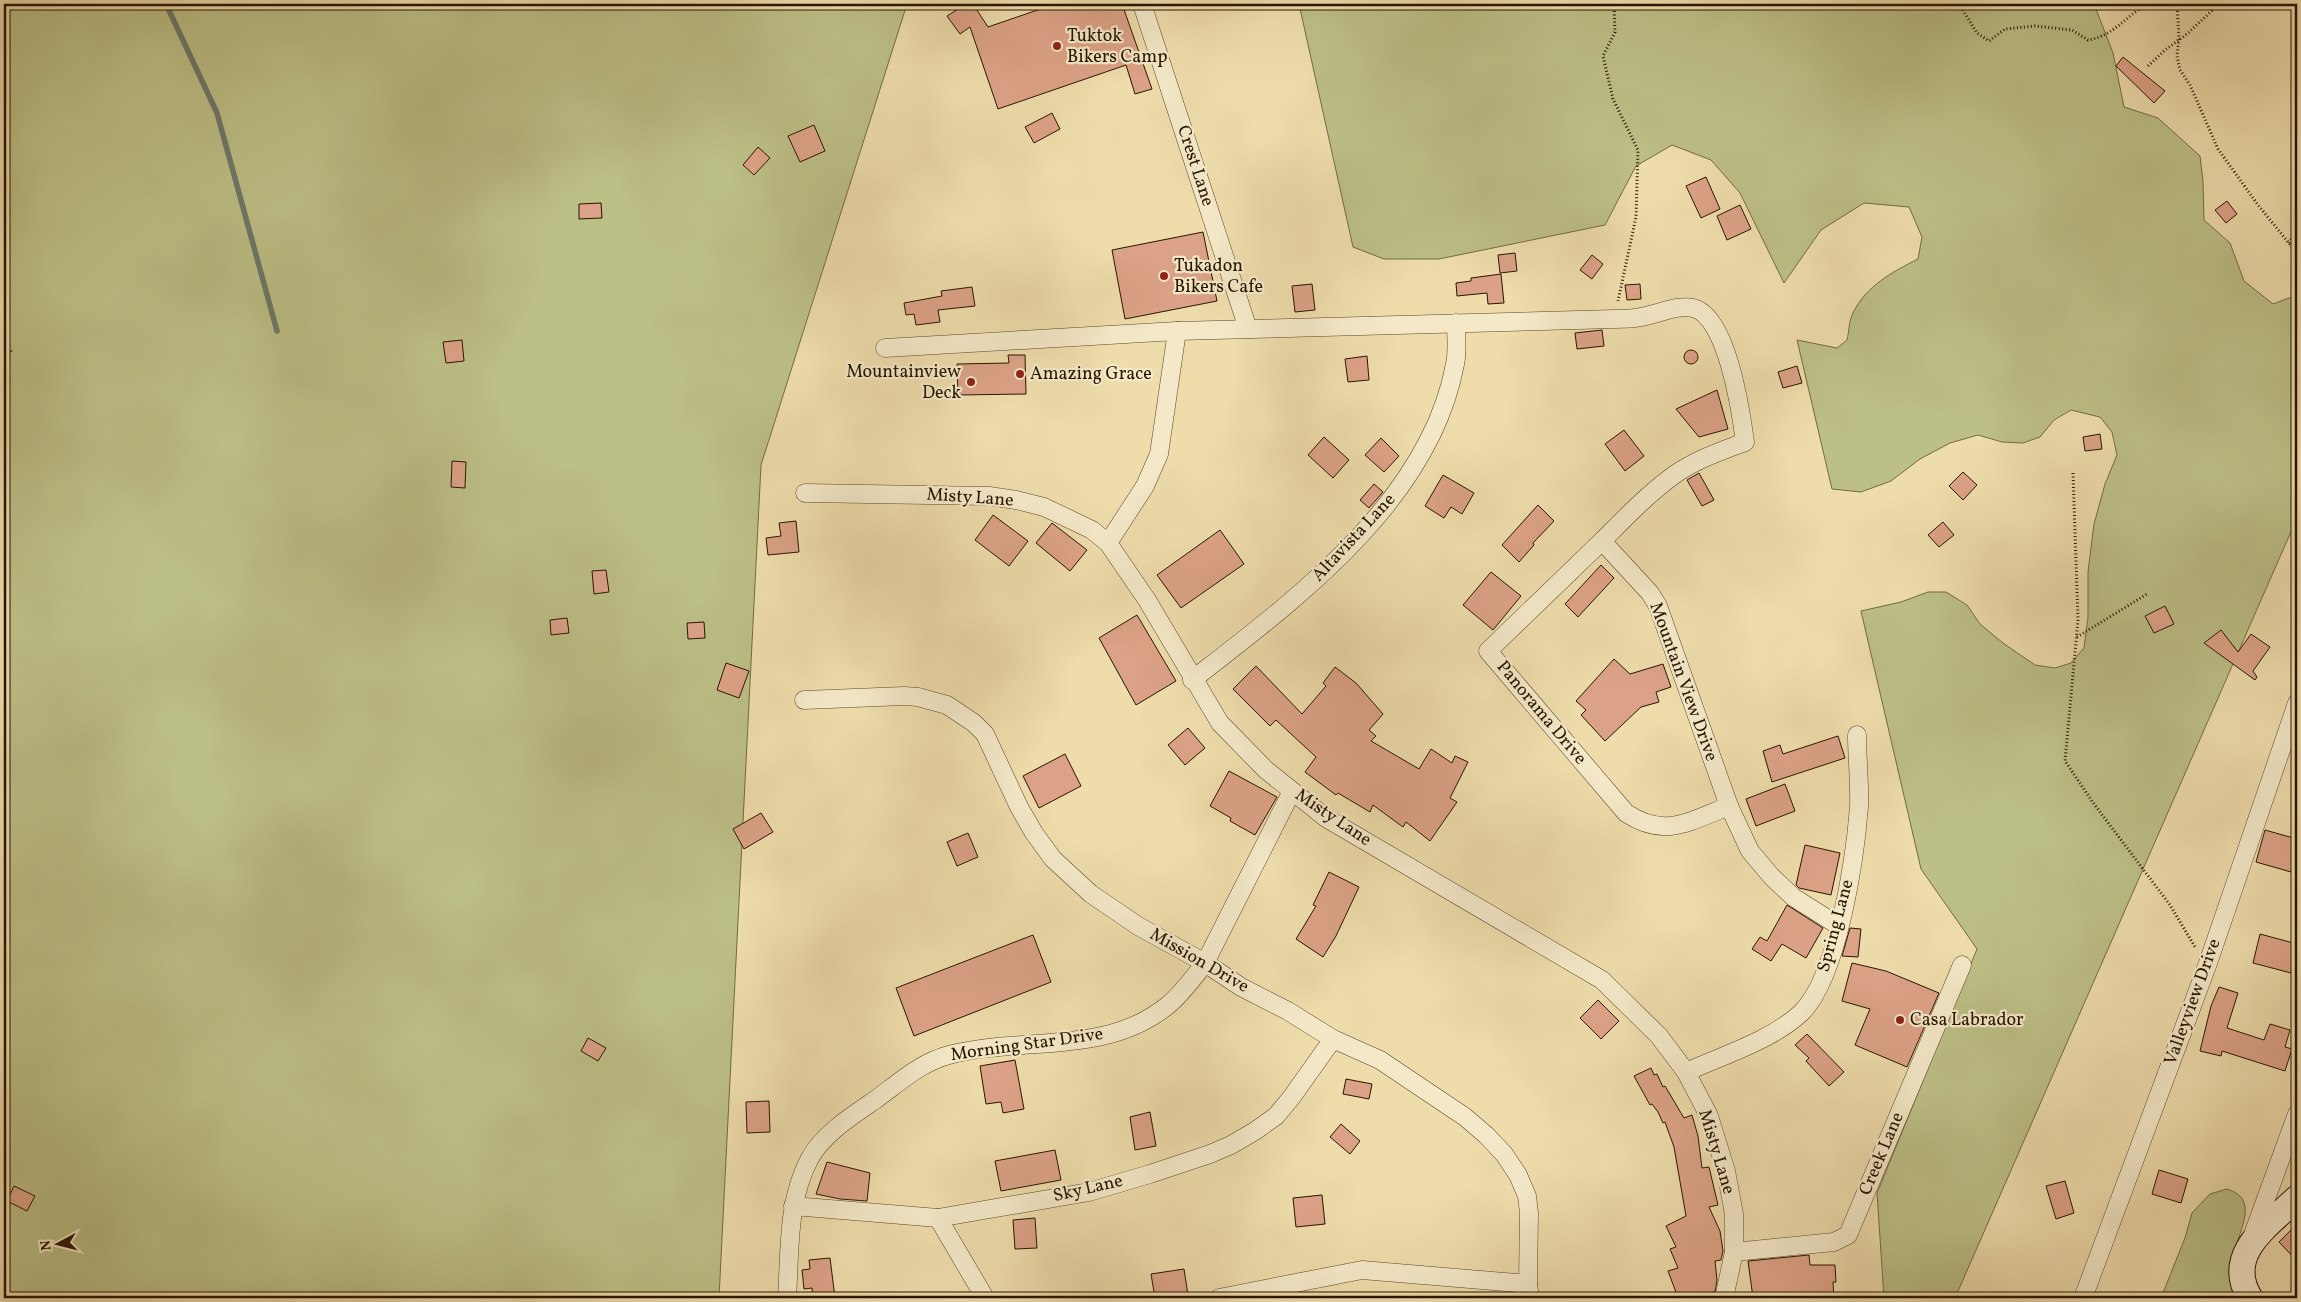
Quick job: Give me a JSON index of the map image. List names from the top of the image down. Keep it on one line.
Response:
{"streets":{"street":["Crest Lane","Misty Lane","Altavista Lane","Mountain View Drive","Panorama Drive","Spring Lane","Mission Drive","Valleyview Drive","Morning Star Drive","Creek Lane","Sky Lane"]},"crossings":[["Misty Lane","Altavista Lane"],["Misty Lane","Spring Lane"],["Misty Lane","Morning Star Drive"],["Misty Lane","Creek Lane"],["Mountain View Drive","Panorama Drive"],["Mountain View Drive","Spring Lane"],["Mission Drive","Morning Star Drive"],["Mission Drive","Sky Lane"],["Morning Star Drive","Sky Lane"]],"places":["Tuktok Bikers Camp","Tukadon Bikers Cafe","Amazing Grace","Mountainview Deck","Casa Labrador"],"north":"left"}
